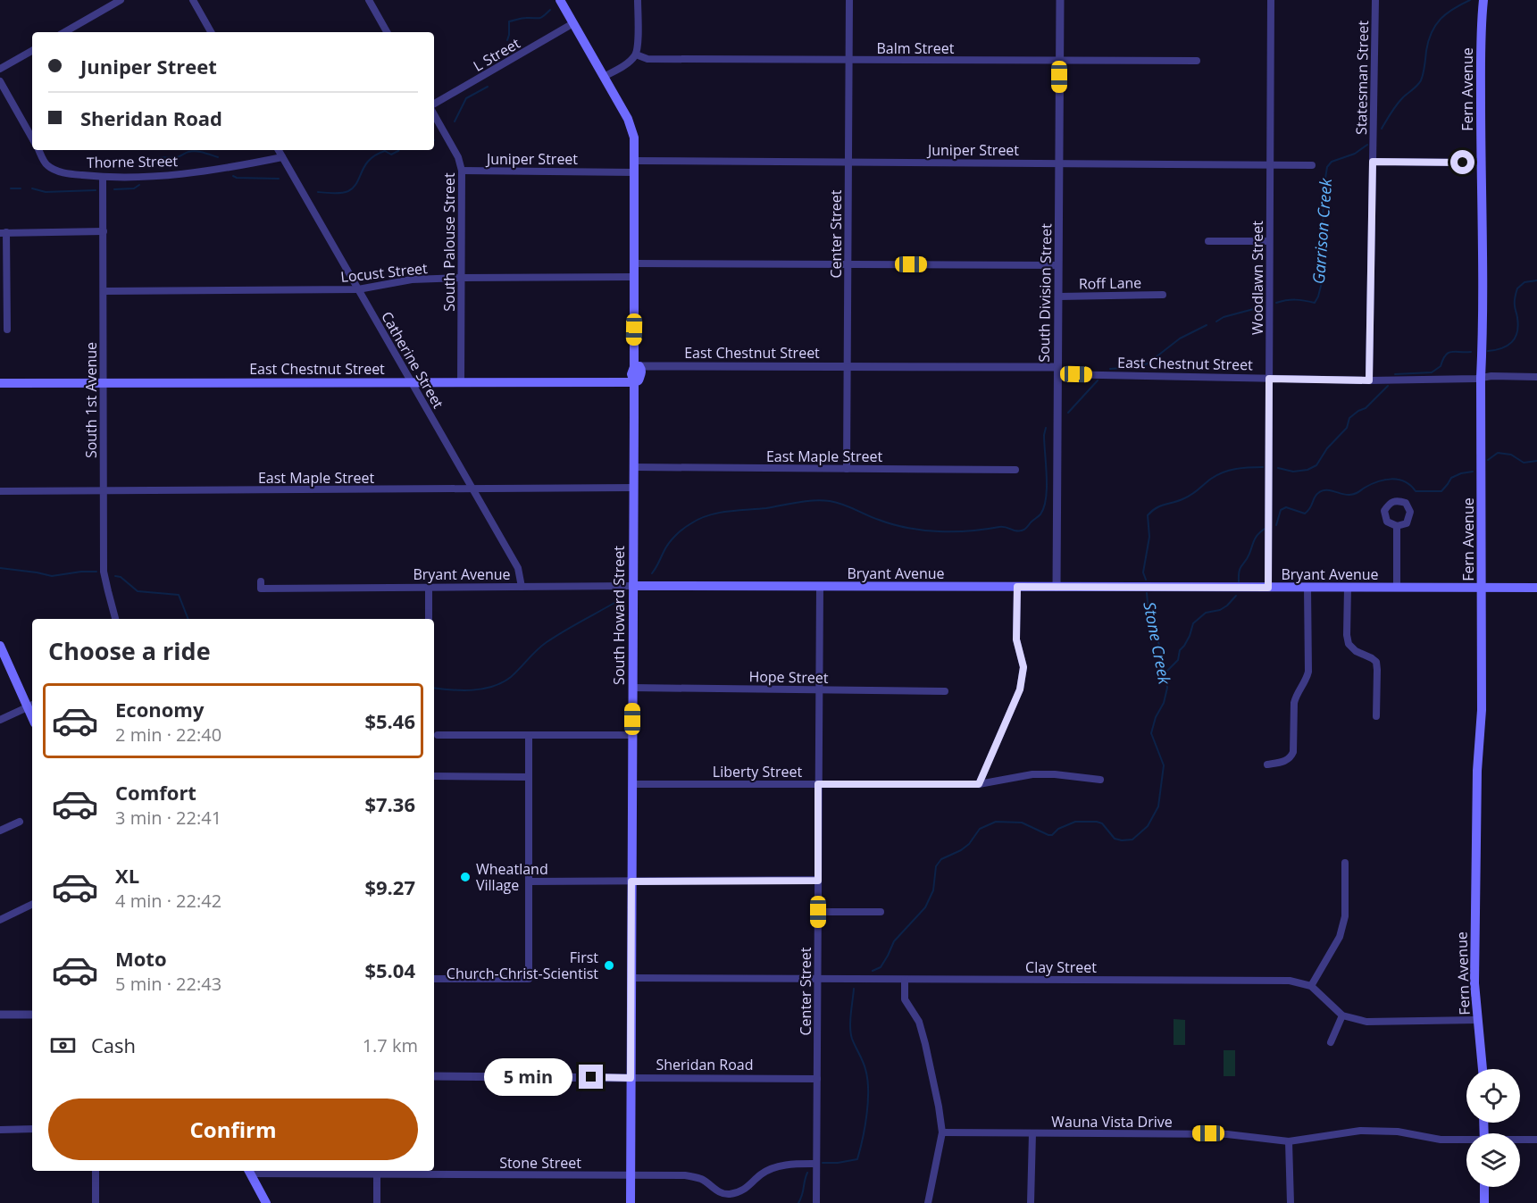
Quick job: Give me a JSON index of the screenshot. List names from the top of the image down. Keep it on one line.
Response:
{"streets":{"main road":["Fern Avenue","East Chestnut Street","Bryant Avenue","South Howard Street"],"street":["Balm Street","L Street","Statesman Street","Juniper Street","Thorne Street","Center Street","South Palouse Street","Locust Street","Woodlawn Street","Roff Lane","South Division Street","Catherine Street","South 1st Avenue","East Maple Street","Hope Street","Liberty Street","Clay Street","Sheridan Road","Wauna Vista Drive","Stone Street"]},"crossings":[["Balm Street","Center Street"],["Balm Street","South Division Street"],["Statesman Street","East Chestnut Street"],["Fern Avenue","East Chestnut Street"],["Fern Avenue","Bryant Avenue"],["Juniper Street","Center Street"],["Juniper Street","South Palouse Street"],["Juniper Street","Woodlawn Street"],["Juniper Street","South Division Street"],["Thorne Street","Catherine Street"],["Thorne Street","South 1st Avenue"],["Center Street","East Chestnut Street"],["Center Street","East Maple Street"],["Center Street","Bryant Avenue"],["Center Street","Hope Street"],["Center Street","Liberty Street"],["Center Street","Clay Street"],["Center Street","Sheridan Road"],["Center Street","Stone Street"],["South Palouse Street","Locust Street"],["South Palouse Street","East Chestnut Street"],["Locust Street","Catherine Street"],["Locust Street","South 1st Avenue"],["Woodlawn Street","East Chestnut Street"],["Woodlawn Street","Bryant Avenue"],["Roff Lane","South Division Street"],["South Division Street","East Chestnut Street"],["South Division Street","Bryant Avenue"],["East Chestnut Street","Catherine Street"],["East Chestnut Street","South 1st Avenue"],["East Chestnut Street","South Howard Street"],["Catherine Street","East Maple Street"],["Catherine Street","Bryant Avenue"],["South 1st Avenue","East Maple Street"],["East Maple Street","South Howard Street"],["Bryant Avenue","South Howard Street"],["South Howard Street","Hope Street"],["South Howard Street","Liberty Street"],["South Howard Street","Clay Street"],["South Howard Street","Sheridan Road"],["South Howard Street","Stone Street"]],"water":["Garrison Creek","Stone Creek"],"places":["Wheatland Village","First Church-Christ-Scientist"],"page":{"banner":["Juniper Street","Sheridan Road"],"heading":"Choose a ride","list":[{"name":"Economy","note":"2 min · 22:40","value":"$5.46"},{"name":"Comfort","note":"3 min · 22:41","value":"$7.36"},{"name":"XL","note":"4 min · 22:42","value":"$9.27"},{"name":"Moto","note":"5 min · 22:43","value":"$5.04"}],"pay":["Cash","1.7 km"],"bubble":"5 min","buttons":"Confirm"}}
